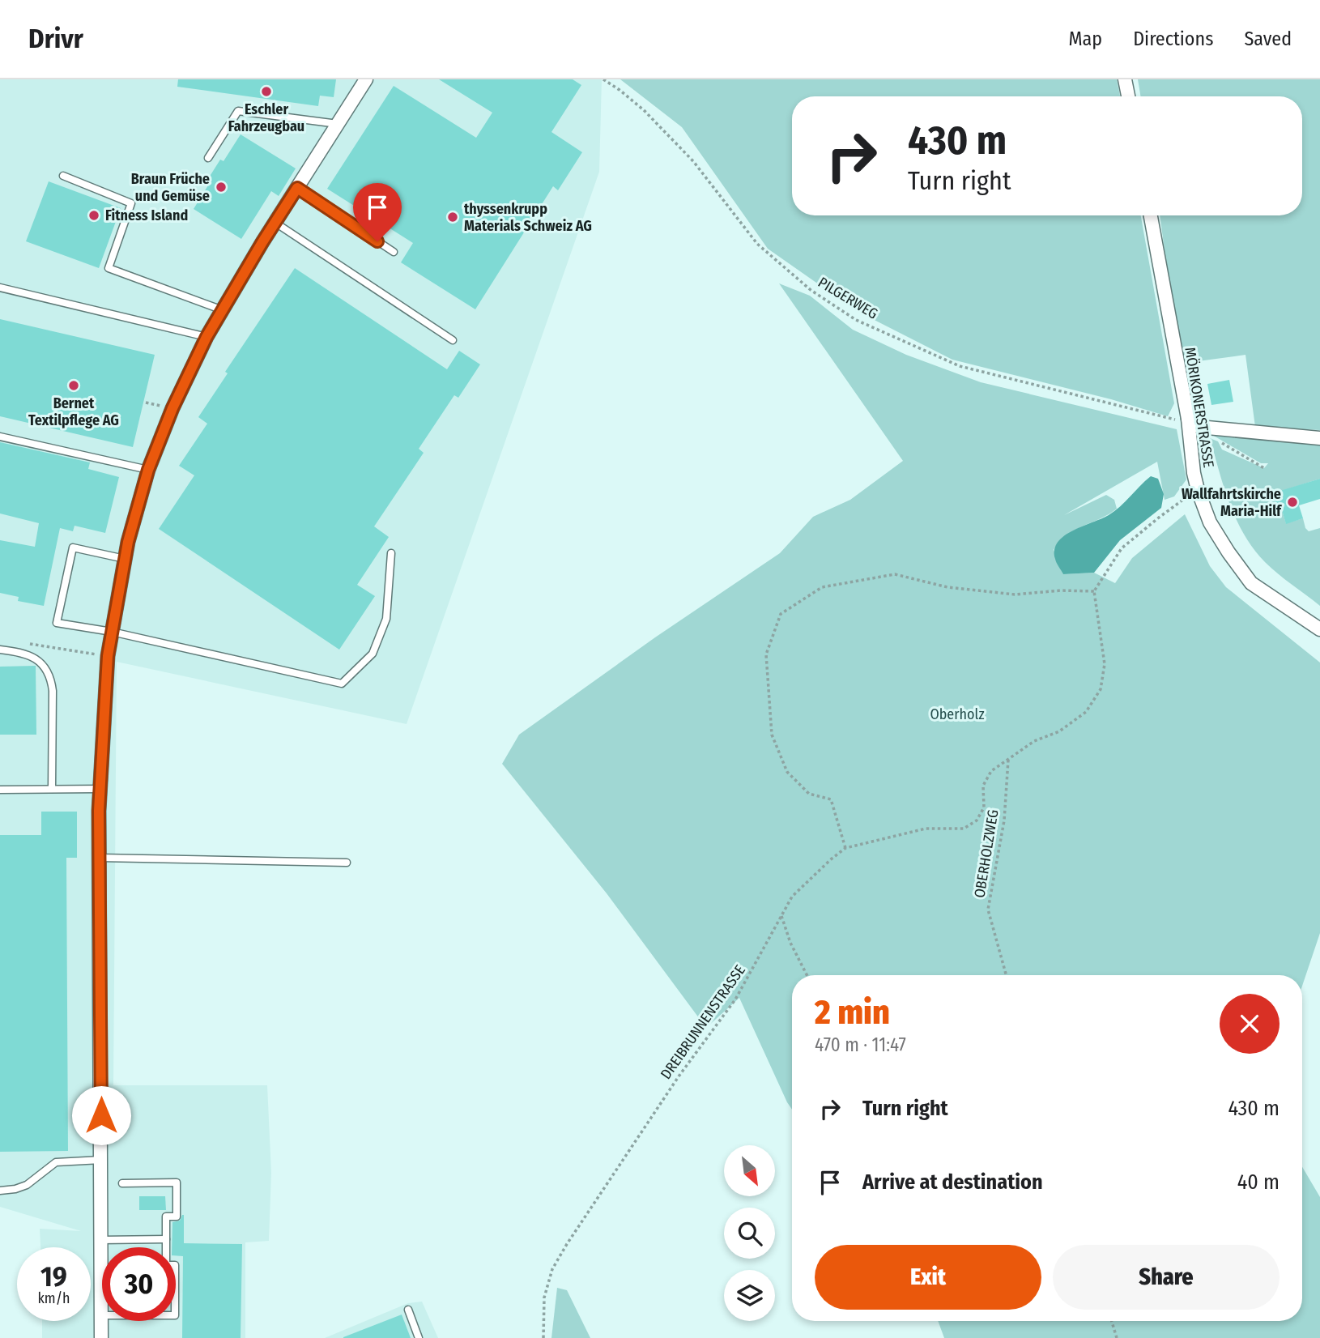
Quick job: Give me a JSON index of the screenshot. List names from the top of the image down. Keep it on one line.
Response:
{"streets":{"street":["MÖRIKONERSTRASSE"],"path":["PILGERWEG","OBERHOLZWEG","DREIBRUNNENSTRASSE"]},"crossings":[["PILGERWEG","MÖRIKONERSTRASSE"],["OBERHOLZWEG","DREIBRUNNENSTRASSE"]],"parks":["Oberholz"],"places":["Eschler Fahrzeugbau","Braun Früche und Gemüse","Fitness Island","thyssenkrupp Materials Schweiz AG","Bernet Textilpflege AG","Wallfahrtskirche Maria-Hilf"],"north":"bottom right","page":{"header":"Drivr","nav":["Map","Directions","Saved"],"turn":["430 m","Turn right"],"heading":["2 min","470 m · 11:47"],"list":[{"name":"Turn right","value":"430 m"},{"name":"Arrive at destination","value":"40 m"}],"buttons":["Exit","Share"],"speed":"19 km/h","limit":"30"}}
